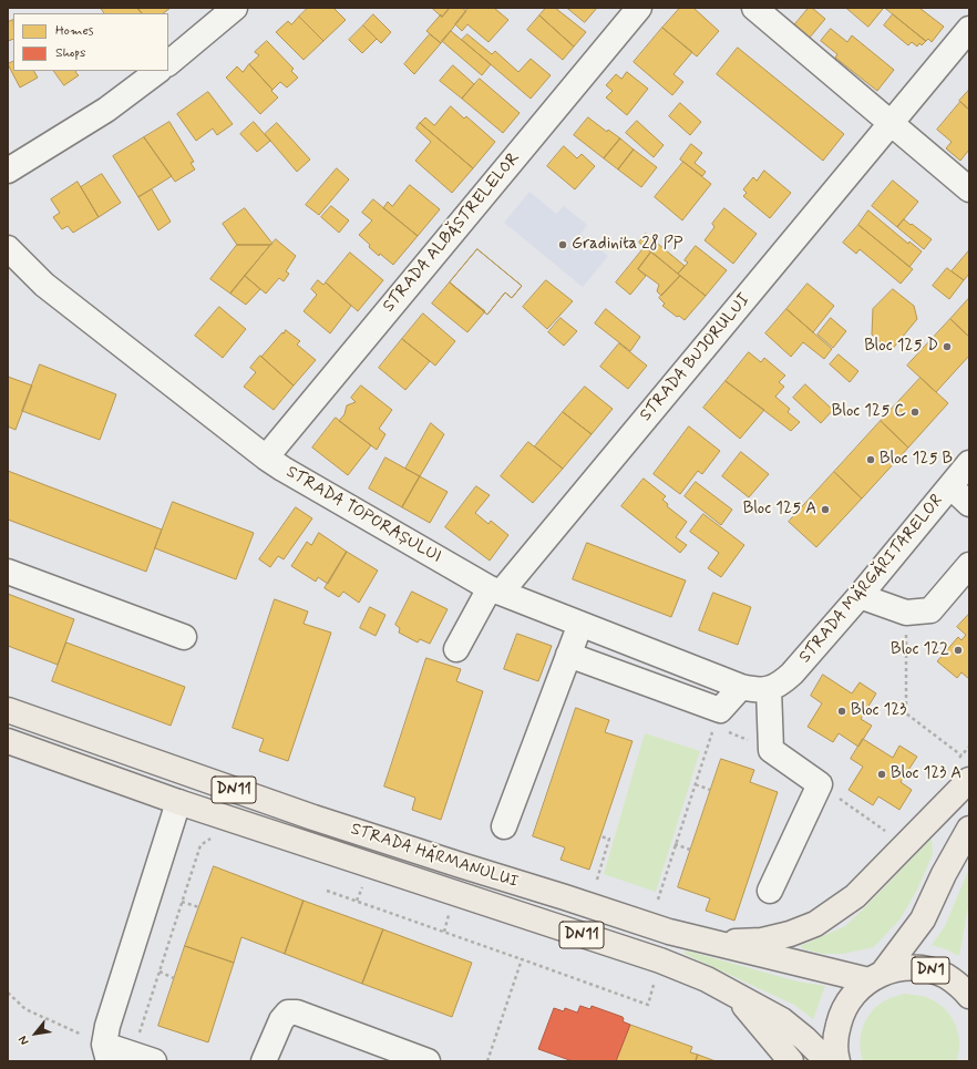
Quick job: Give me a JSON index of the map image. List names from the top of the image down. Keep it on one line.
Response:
{"streets":{"main road":["DN11","STRADA HĂRMANULUI","DN1"],"street":["STRADA ALBĂSTRELELOR","STRADA BUJORULUI","STRADA TOPORAȘULUI","STRADA MĂRGĂRITARELOR"]},"crossings":[["STRADA ALBĂSTRELELOR","STRADA TOPORAȘULUI"],["STRADA BUJORULUI","STRADA TOPORAȘULUI"],["STRADA TOPORAȘULUI","STRADA MĂRGĂRITARELOR"],["STRADA HĂRMANULUI","DN1"]],"places":["Gradinita 28 PP","Bloc 125 D","Bloc 125 C","Bloc 125 B","Bloc 125 A","Bloc 122","Bloc 123","Bloc 123 A"],"legend":["Homes","Shops"],"north":"bottom left"}
